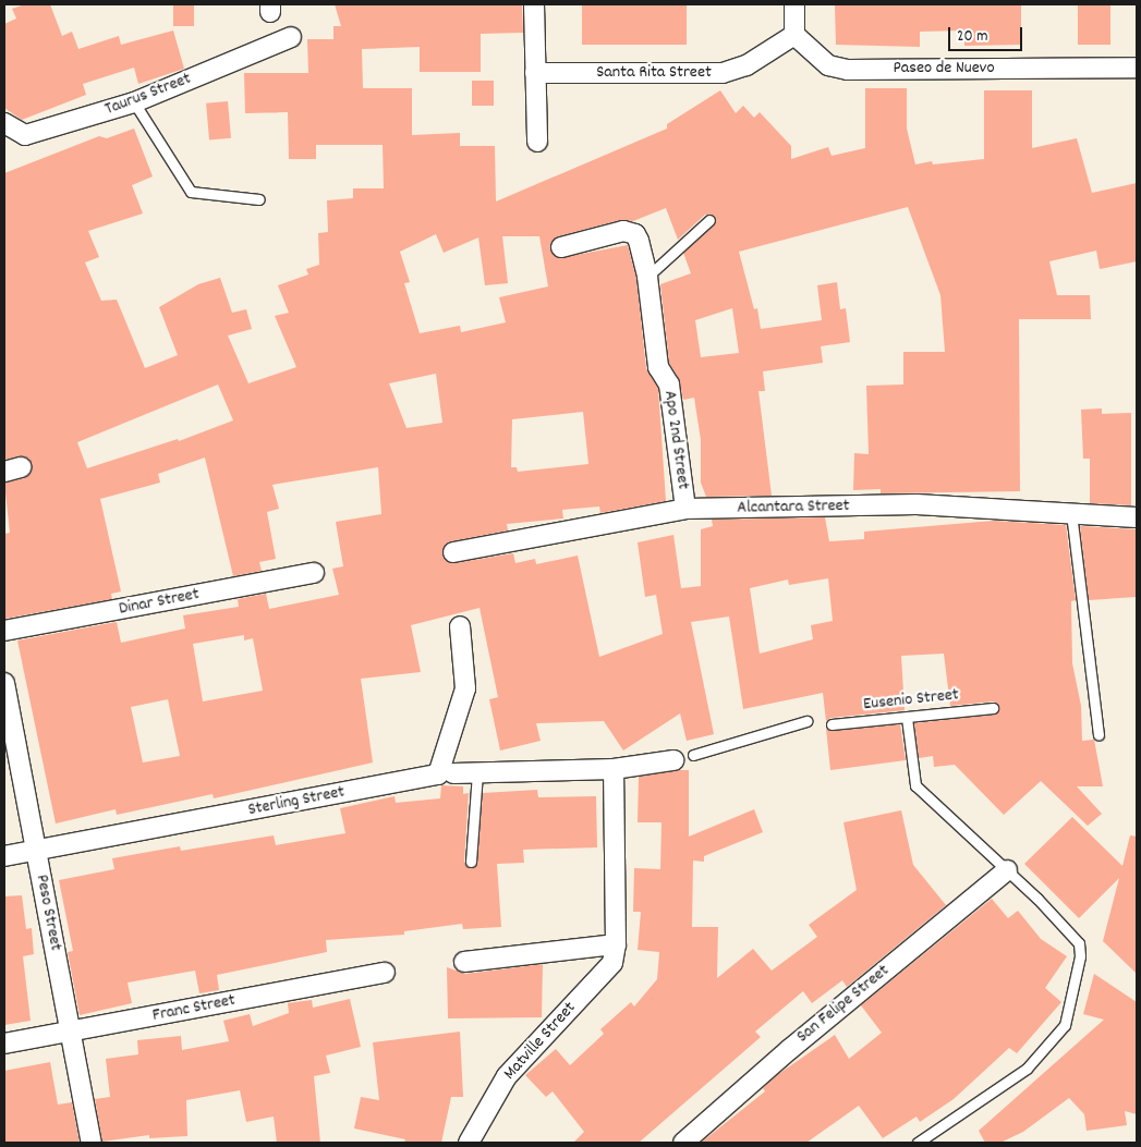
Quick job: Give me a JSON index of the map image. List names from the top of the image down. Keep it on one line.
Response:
{"streets":{"street":["Paseo de Nuevo","Santa Rita Street","Taurus Street","Apo 2nd Street","Alcantara Street","Dinar Street","Sterling Street","Peso Street","San Felipe Street","Franc Street","Matville Street"],"lane":["Eusenio Street"]},"crossings":[["Paseo de Nuevo","Santa Rita Street"],["Apo 2nd Street","Alcantara Street"],["Sterling Street","Peso Street"],["Peso Street","Franc Street"]],"scale_bar":"20 m"}
